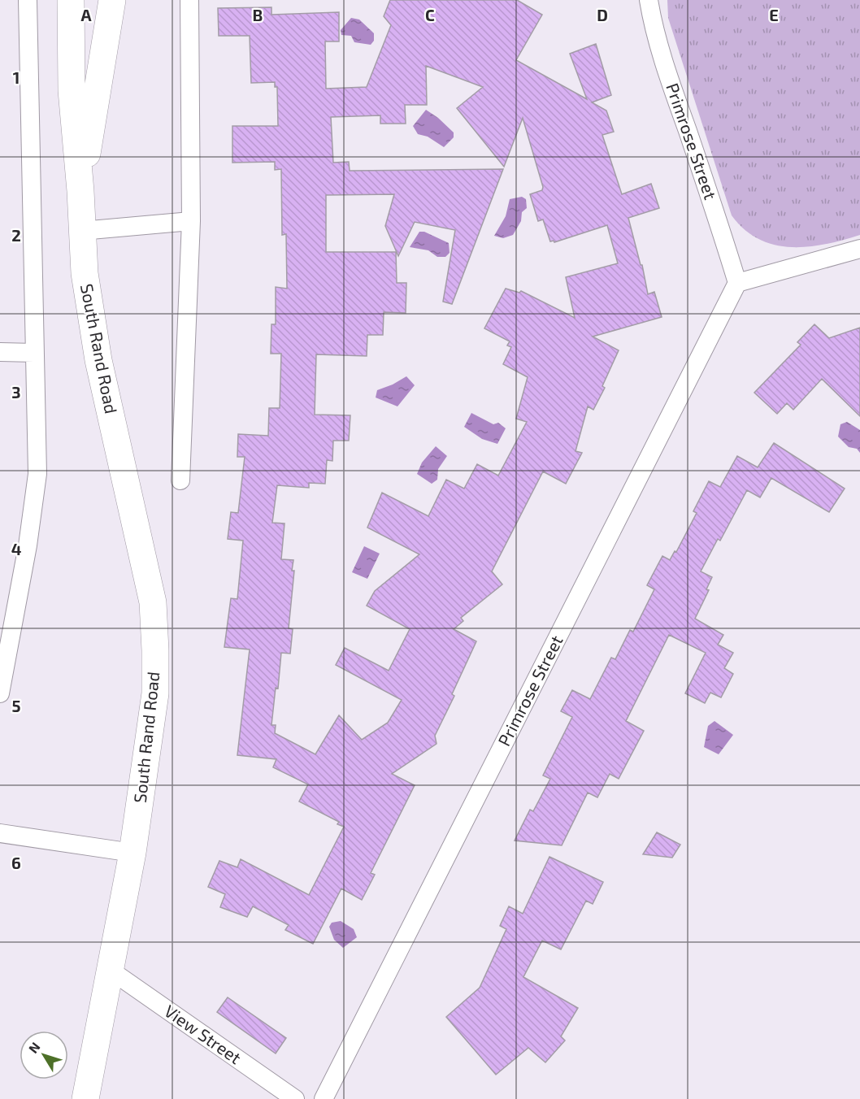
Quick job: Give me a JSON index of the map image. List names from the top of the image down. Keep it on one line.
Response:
{"streets":{"main road":["South Rand Road"],"street":["Primrose Street","View Street"]},"crossings":[["South Rand Road","View Street"]],"north":"top left","grid":{"columns":["A","B","C","D","E"],"rows":["1","2","3","4","5","6"]}}
